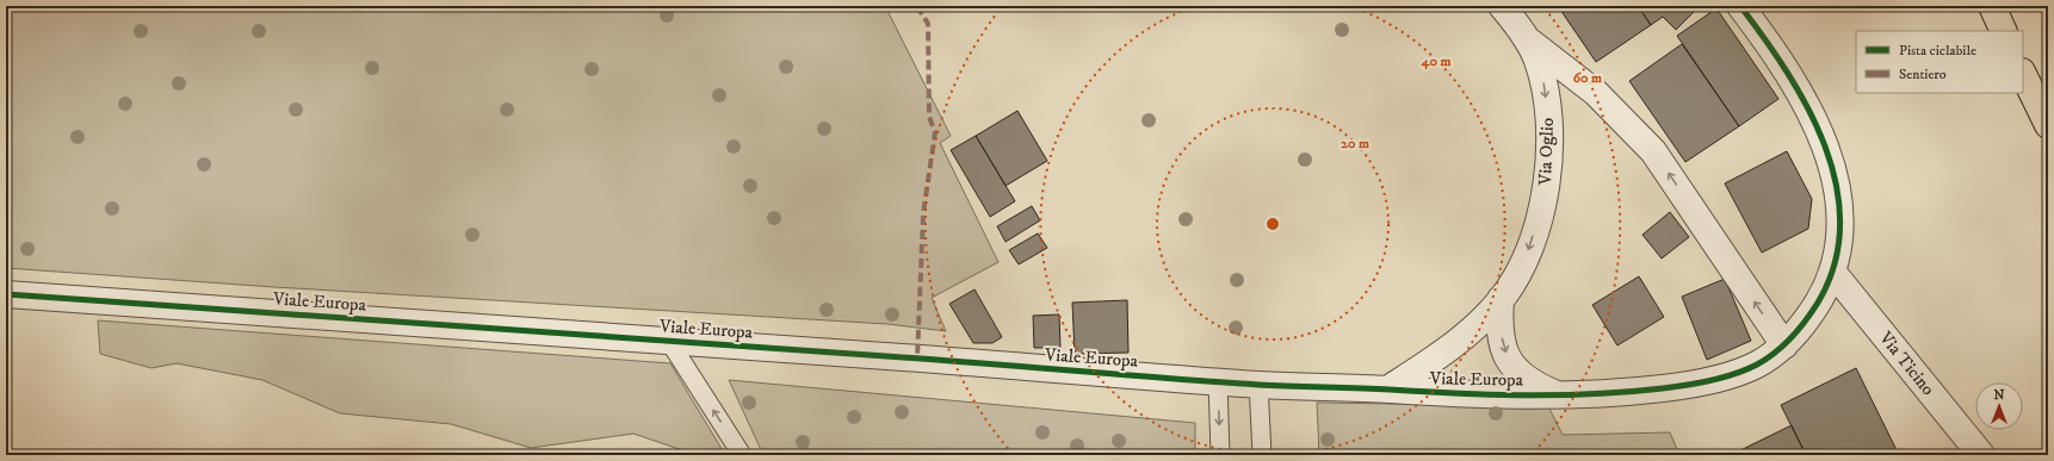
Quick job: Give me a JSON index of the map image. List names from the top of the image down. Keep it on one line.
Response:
{"streets":{"street":["Via Oglio","Viale Europa","Via Ticino"]},"crossings":[["Via Oglio","Viale Europa"],["Viale Europa","Via Ticino"]],"one_way":["Via Oglio"],"legend":["Pista ciclabile","Sentiero"],"north":"top","rings":["40 m","60 m","20 m"]}
